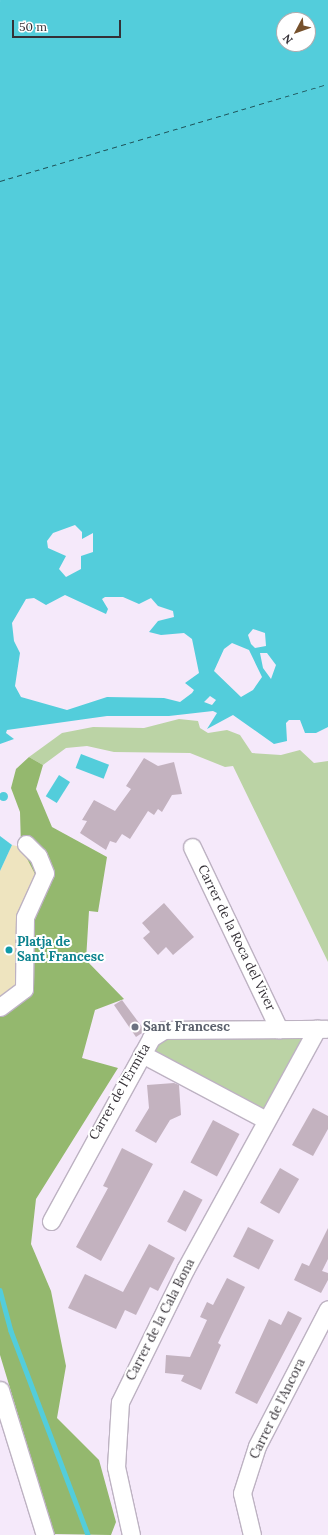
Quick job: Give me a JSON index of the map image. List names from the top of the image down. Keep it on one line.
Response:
{"streets":{"street":["Carrer de la Roca del Viver","Carrer de l'Ermita","Carrer de la Cala Bona","Carrer de l'Ancora"]},"crossings":[["Carrer de la Roca del Viver","Carrer de l'Ermita"],["Carrer de l'Ermita","Carrer de la Cala Bona"]],"places":["Platja de Sant Francesc","Sant Francesc"],"scale_bar":"50 m","north":"bottom left"}
